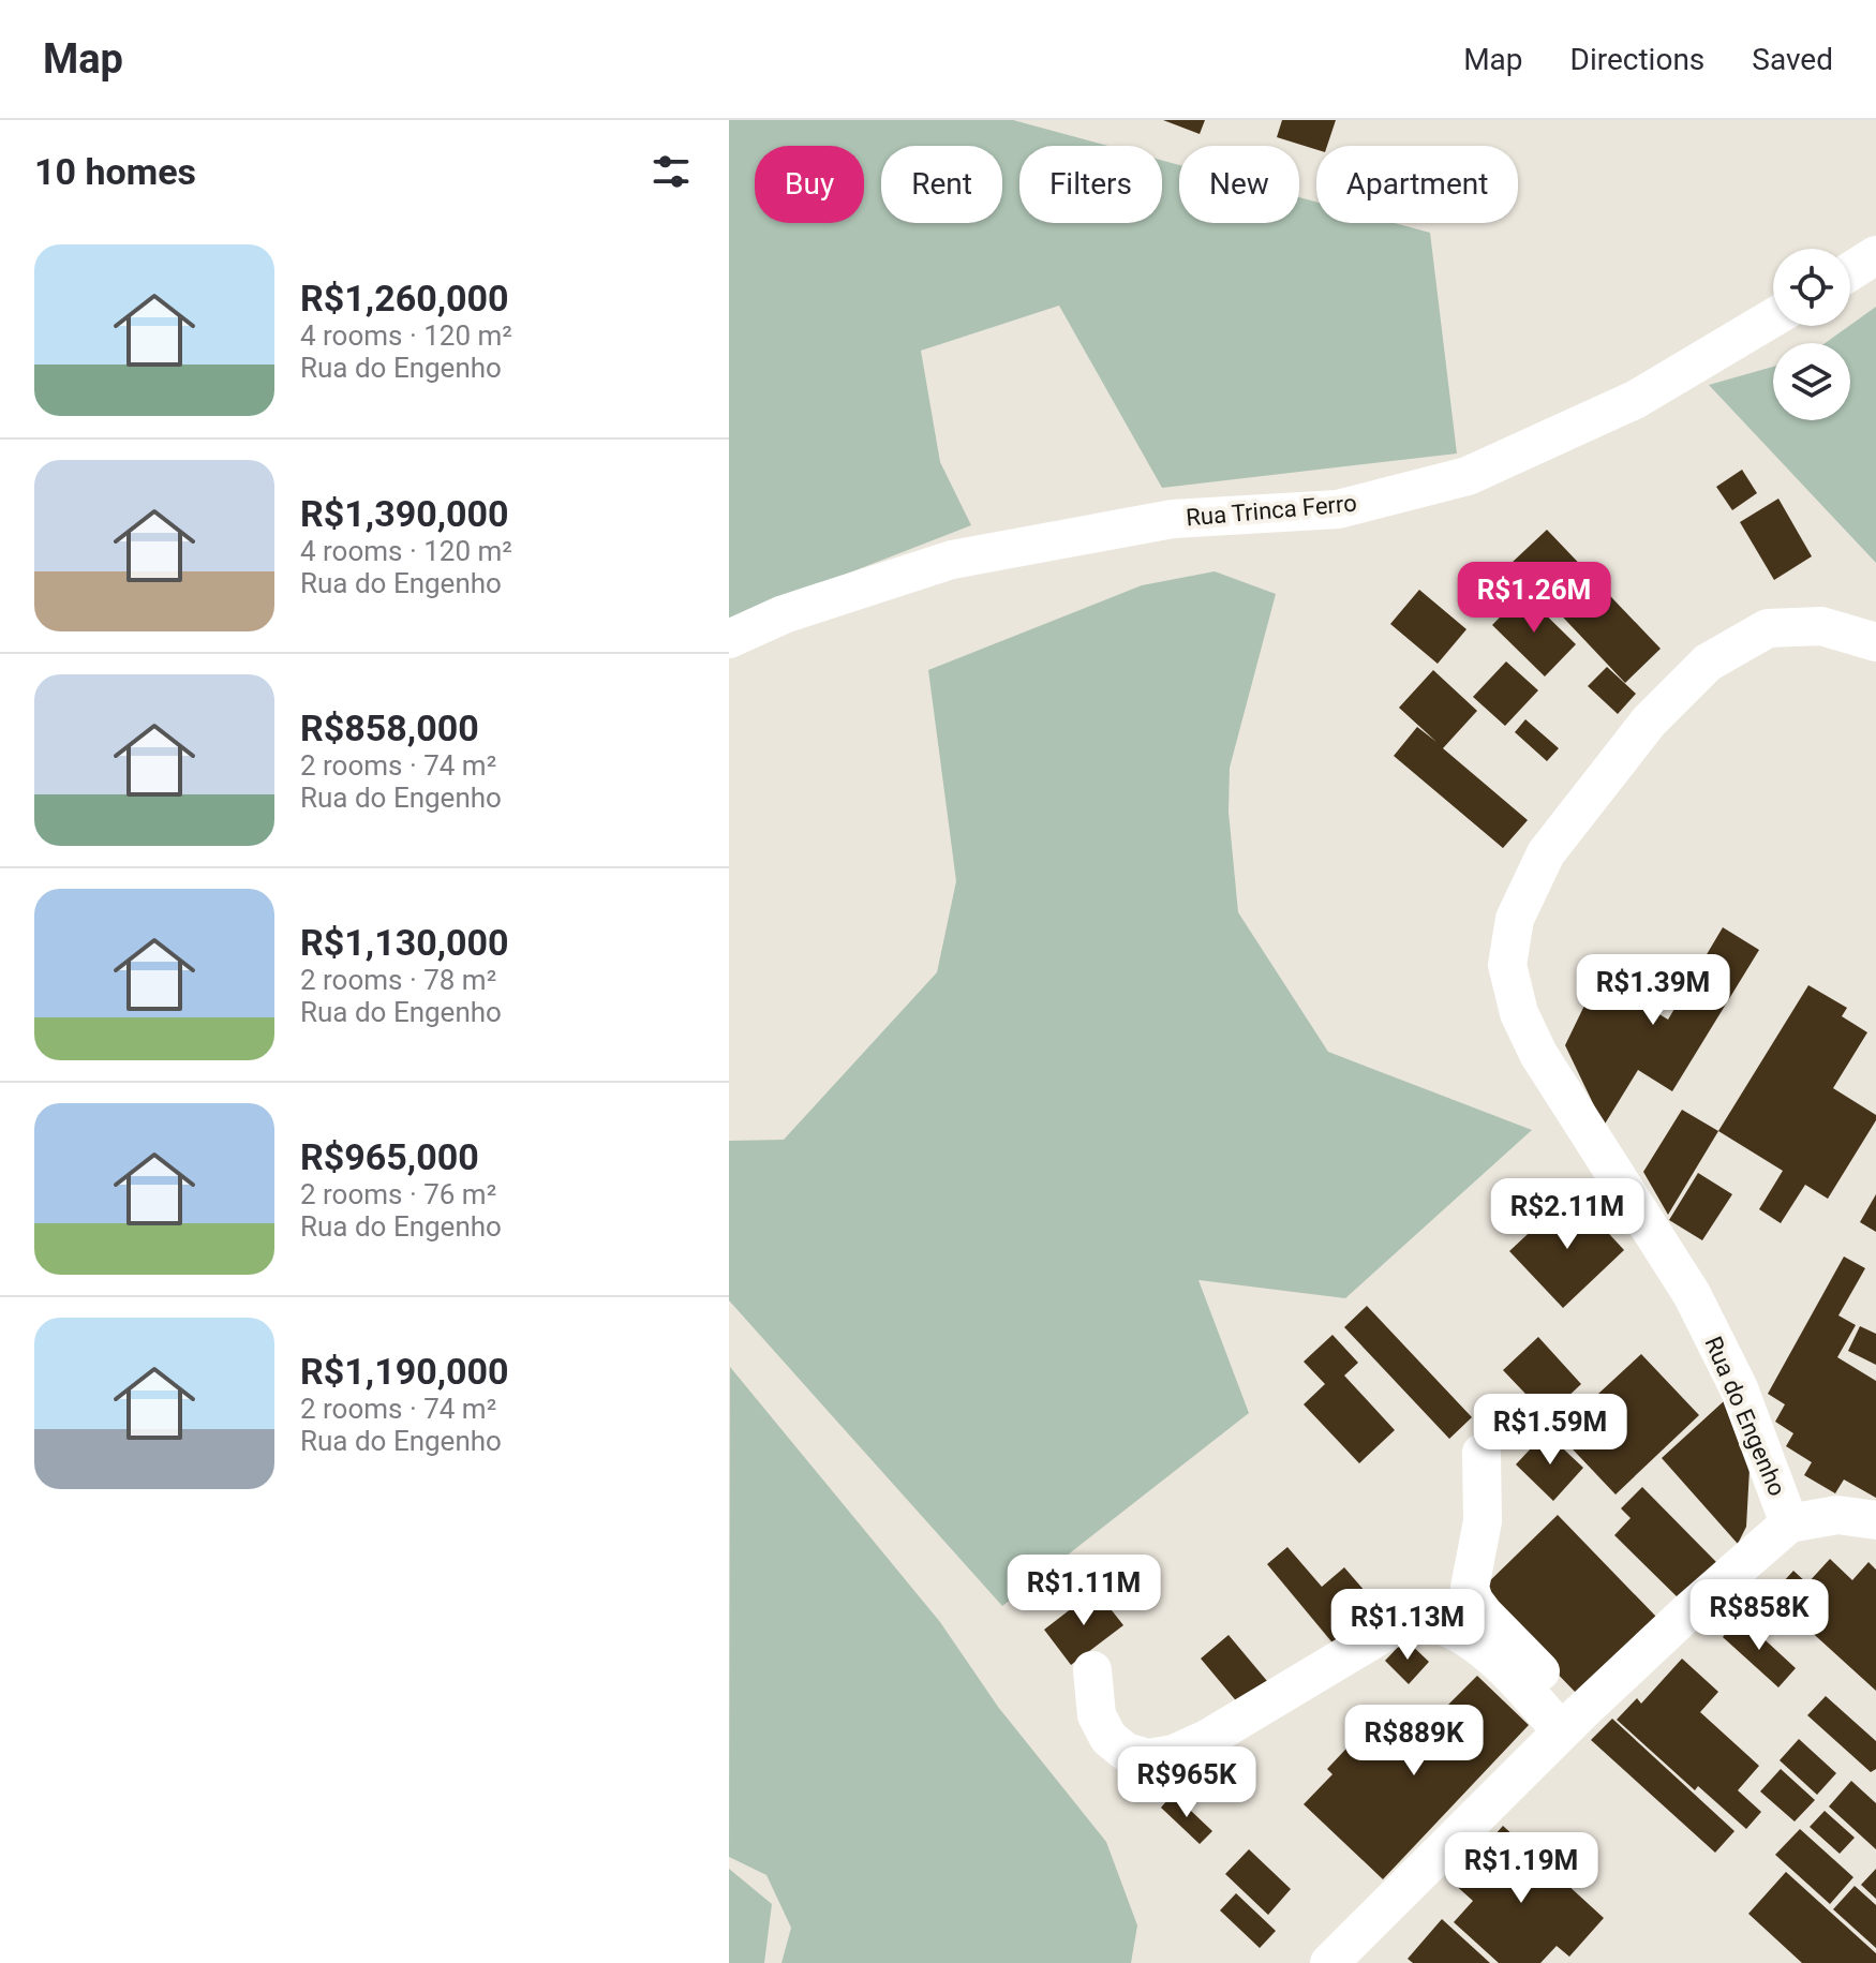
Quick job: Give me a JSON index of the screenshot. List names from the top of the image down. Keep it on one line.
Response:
{"streets":{"street":["Rua Trinca Ferro","Rua do Engenho"]},"page":{"header":"Map","nav":["Map","Directions","Saved"],"heading":"10 homes","chip":["Buy","Rent","Filters","New","Apartment"],"list":[{"name":"R$1,260,000","note":"4 rooms · 120 m² · Rua do Engenho"},{"name":"R$1,390,000","note":"4 rooms · 120 m² · Rua do Engenho"},{"name":"R$858,000","note":"2 rooms · 74 m² · Rua do Engenho"},{"name":"R$1,130,000","note":"2 rooms · 78 m² · Rua do Engenho"},{"name":"R$965,000","note":"2 rooms · 76 m² · Rua do Engenho"},{"name":"R$1,190,000","note":"2 rooms · 74 m² · Rua do Engenho"}],"price":["R$1.26M","R$1.39M","R$2.11M","R$1.59M","R$1.11M","R$858K","R$1.13M","R$889K","R$965K","R$1.19M"]}}
